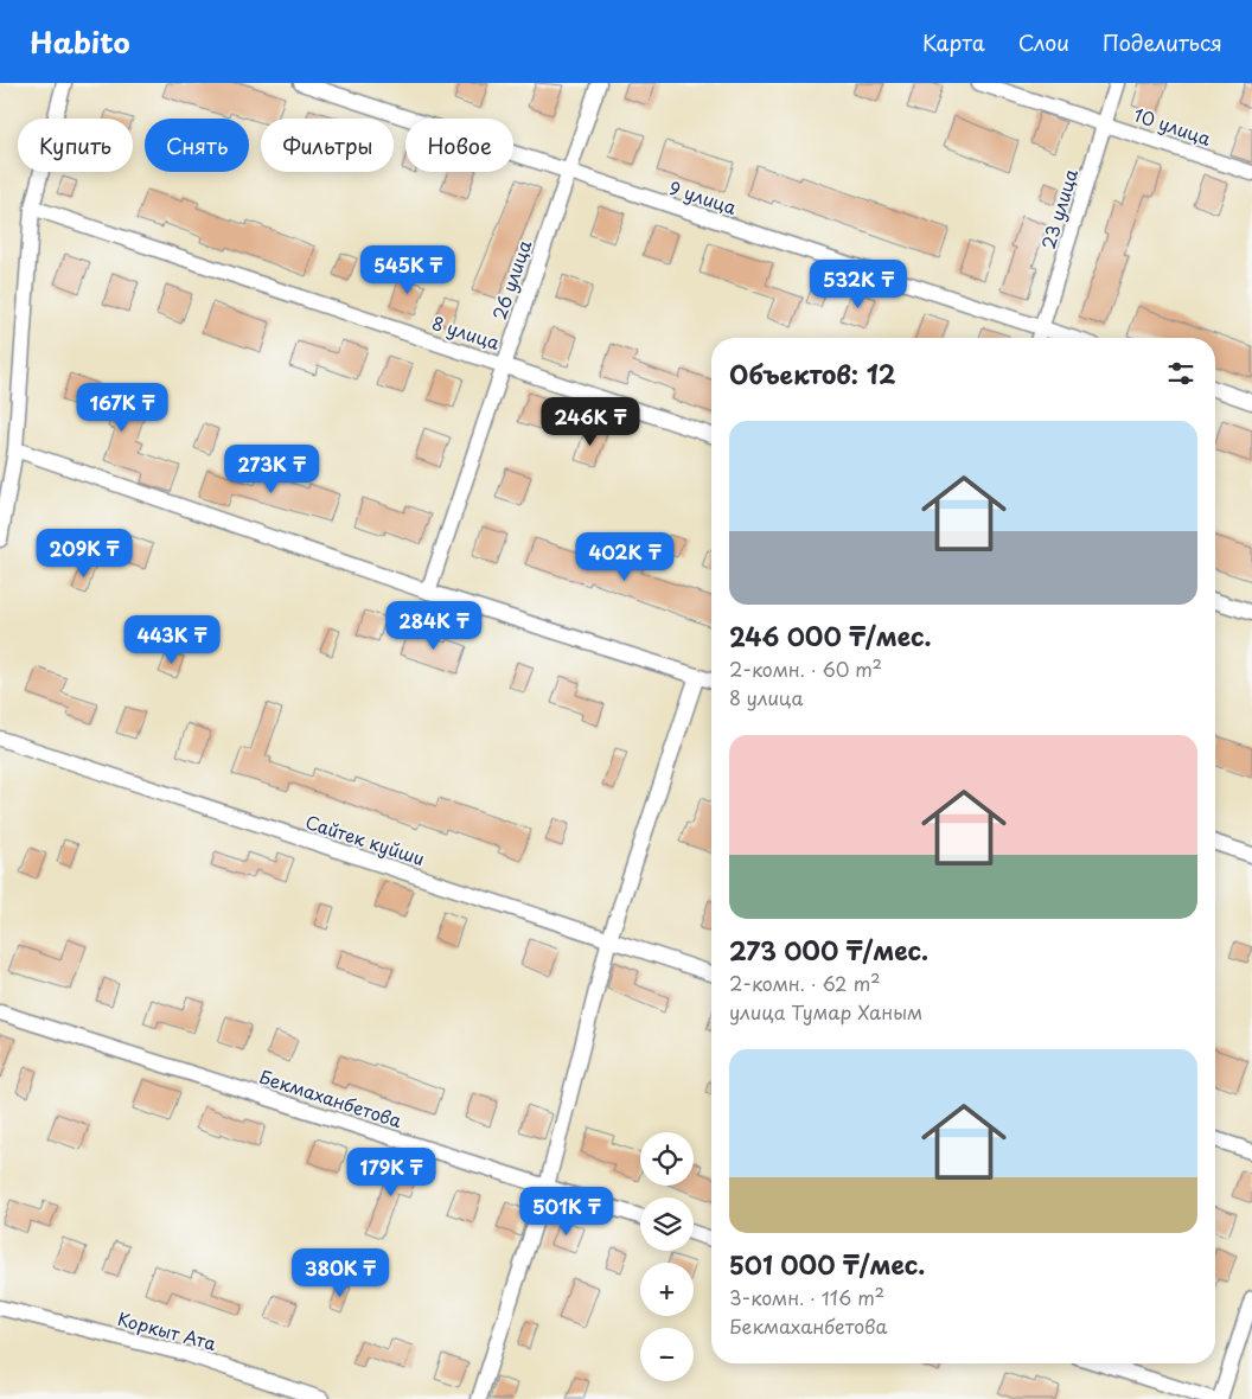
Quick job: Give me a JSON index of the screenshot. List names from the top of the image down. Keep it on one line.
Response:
{"streets":{"street":["10 улица","9 улица","23 улица","26 улица","8 улица","Сайтек куйши","Бекмаханбетова","Коркыт Ата"]},"crossings":[["10 улица","23 улица"],["9 улица","23 улица"],["9 улица","26 улица"],["26 улица","8 улица"]],"page":{"header":"Habito","nav":["Карта","Слои","Поделиться"],"chip":["Купить","Снять","Фильтры","Новое"],"price":["545K ₸","532K ₸","167K ₸","246K ₸","273K ₸","209K ₸","402K ₸","284K ₸","443K ₸","179K ₸","501K ₸","380K ₸"],"heading":"Объектов: 12","list":[{"name":"246 000 ₸/мес.","note":"2-комн. · 60 m² · 8 улица"},{"name":"273 000 ₸/мес.","note":"2-комн. · 62 m² · улица Тумар Ханым"},{"name":"501 000 ₸/мес.","note":"3-комн. · 116 m² · Бекмаханбетова"}],"map_buttons":["+","−"]}}
